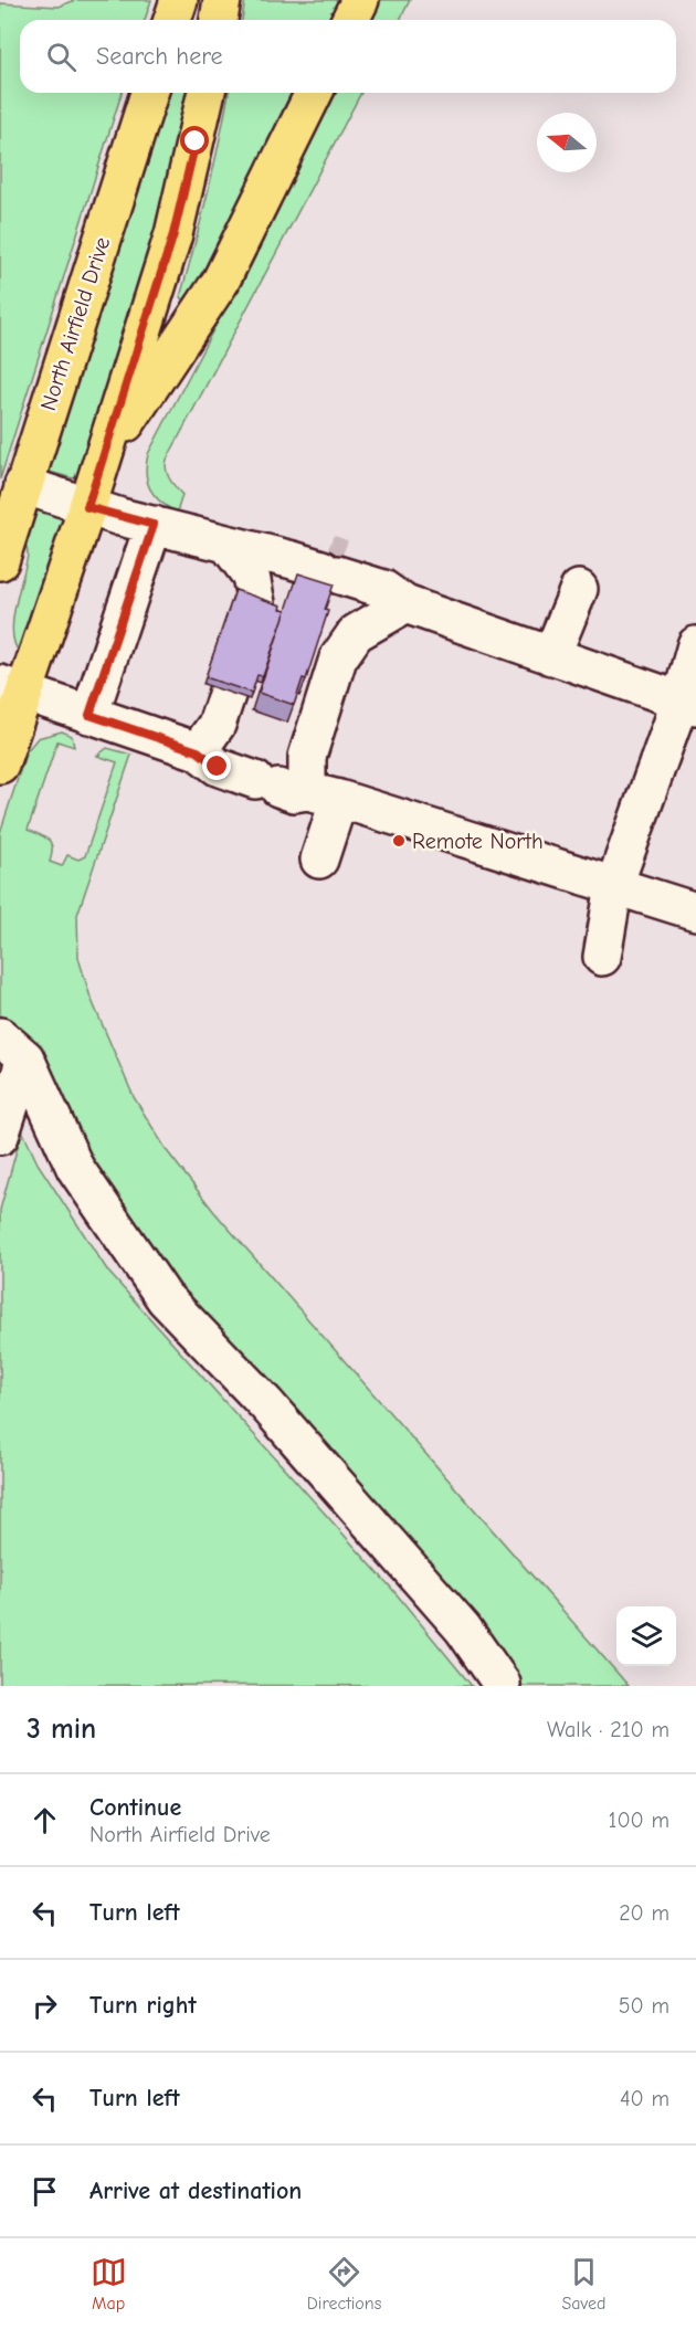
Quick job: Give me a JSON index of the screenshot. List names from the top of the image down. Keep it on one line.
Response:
{"streets":{"main road":["North Airfield Drive"]},"places":["Remote North"],"north":"left","page":{"search":"Search here","heading":["3 min","Walk · 210 m"],"list":[["Continue","North Airfield Drive","100 m"],["Turn left","20 m"],["Turn right","50 m"],["Turn left","40 m"],"Arrive at destination"],"nav":["Map","Directions","Saved"]}}
